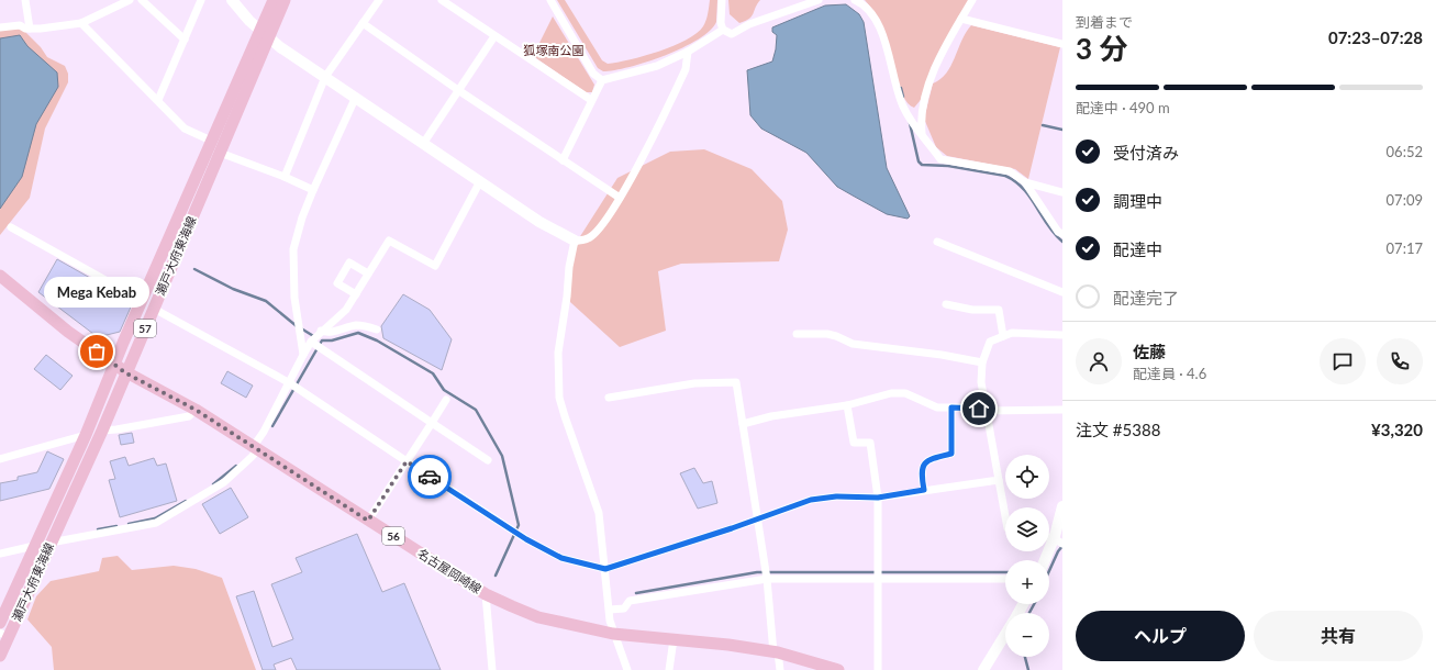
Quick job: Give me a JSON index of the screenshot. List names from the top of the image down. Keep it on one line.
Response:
{"streets":{"main road":["瀬戸大府東海線","57","56","名古屋岡崎線"]},"crossings":[["瀬戸大府東海線","名古屋岡崎線"]],"parks":["狐塚南公園"],"places":["Mega Kebab"],"page":{"heading":["3 分","到着まで","07:23–07:28"],"panel":["佐藤","配達員 · 4.6","注文 #5388","¥3,320"],"bar":"配達中 · 490 m","list":[["受付済み","06:52"],["調理中","07:09"],["配達中","07:17"],"配達完了"],"bubble":"Mega Kebab","map_buttons":["+","−"],"buttons":["ヘルプ","共有"]}}
